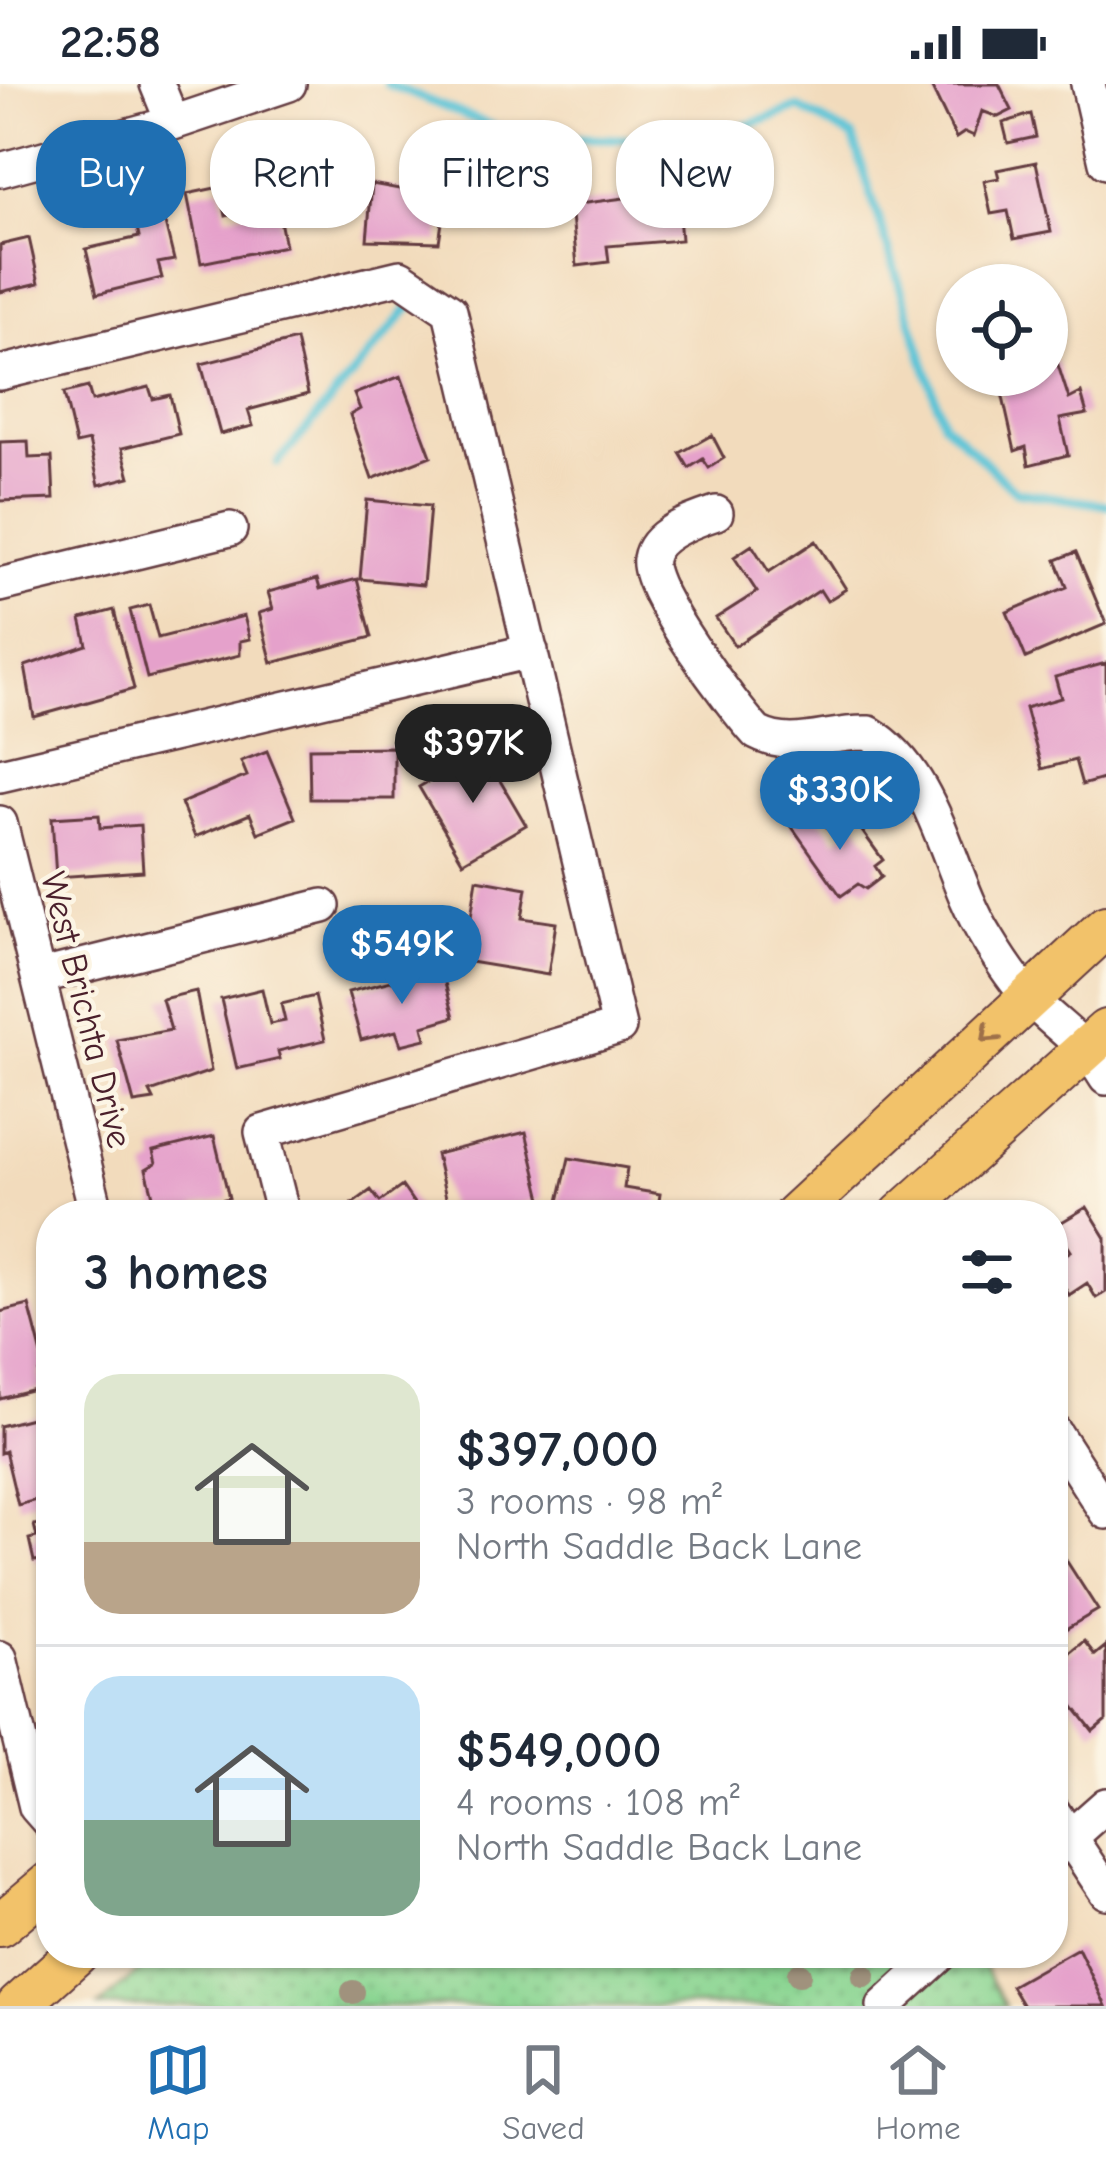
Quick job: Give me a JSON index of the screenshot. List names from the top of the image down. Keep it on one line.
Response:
{"streets":{"street":["West Brichta Drive"]},"page":{"status":"22:58","chip":["Buy","Rent","Filters","New"],"price":["$397K","$330K","$549K"],"heading":"3 homes","list":[{"name":"$397,000","note":"3 rooms · 98 m² · North Saddle Back Lane"},{"name":"$549,000","note":"4 rooms · 108 m² · North Saddle Back Lane"}],"tabs":["Map","Saved","Home"]}}
